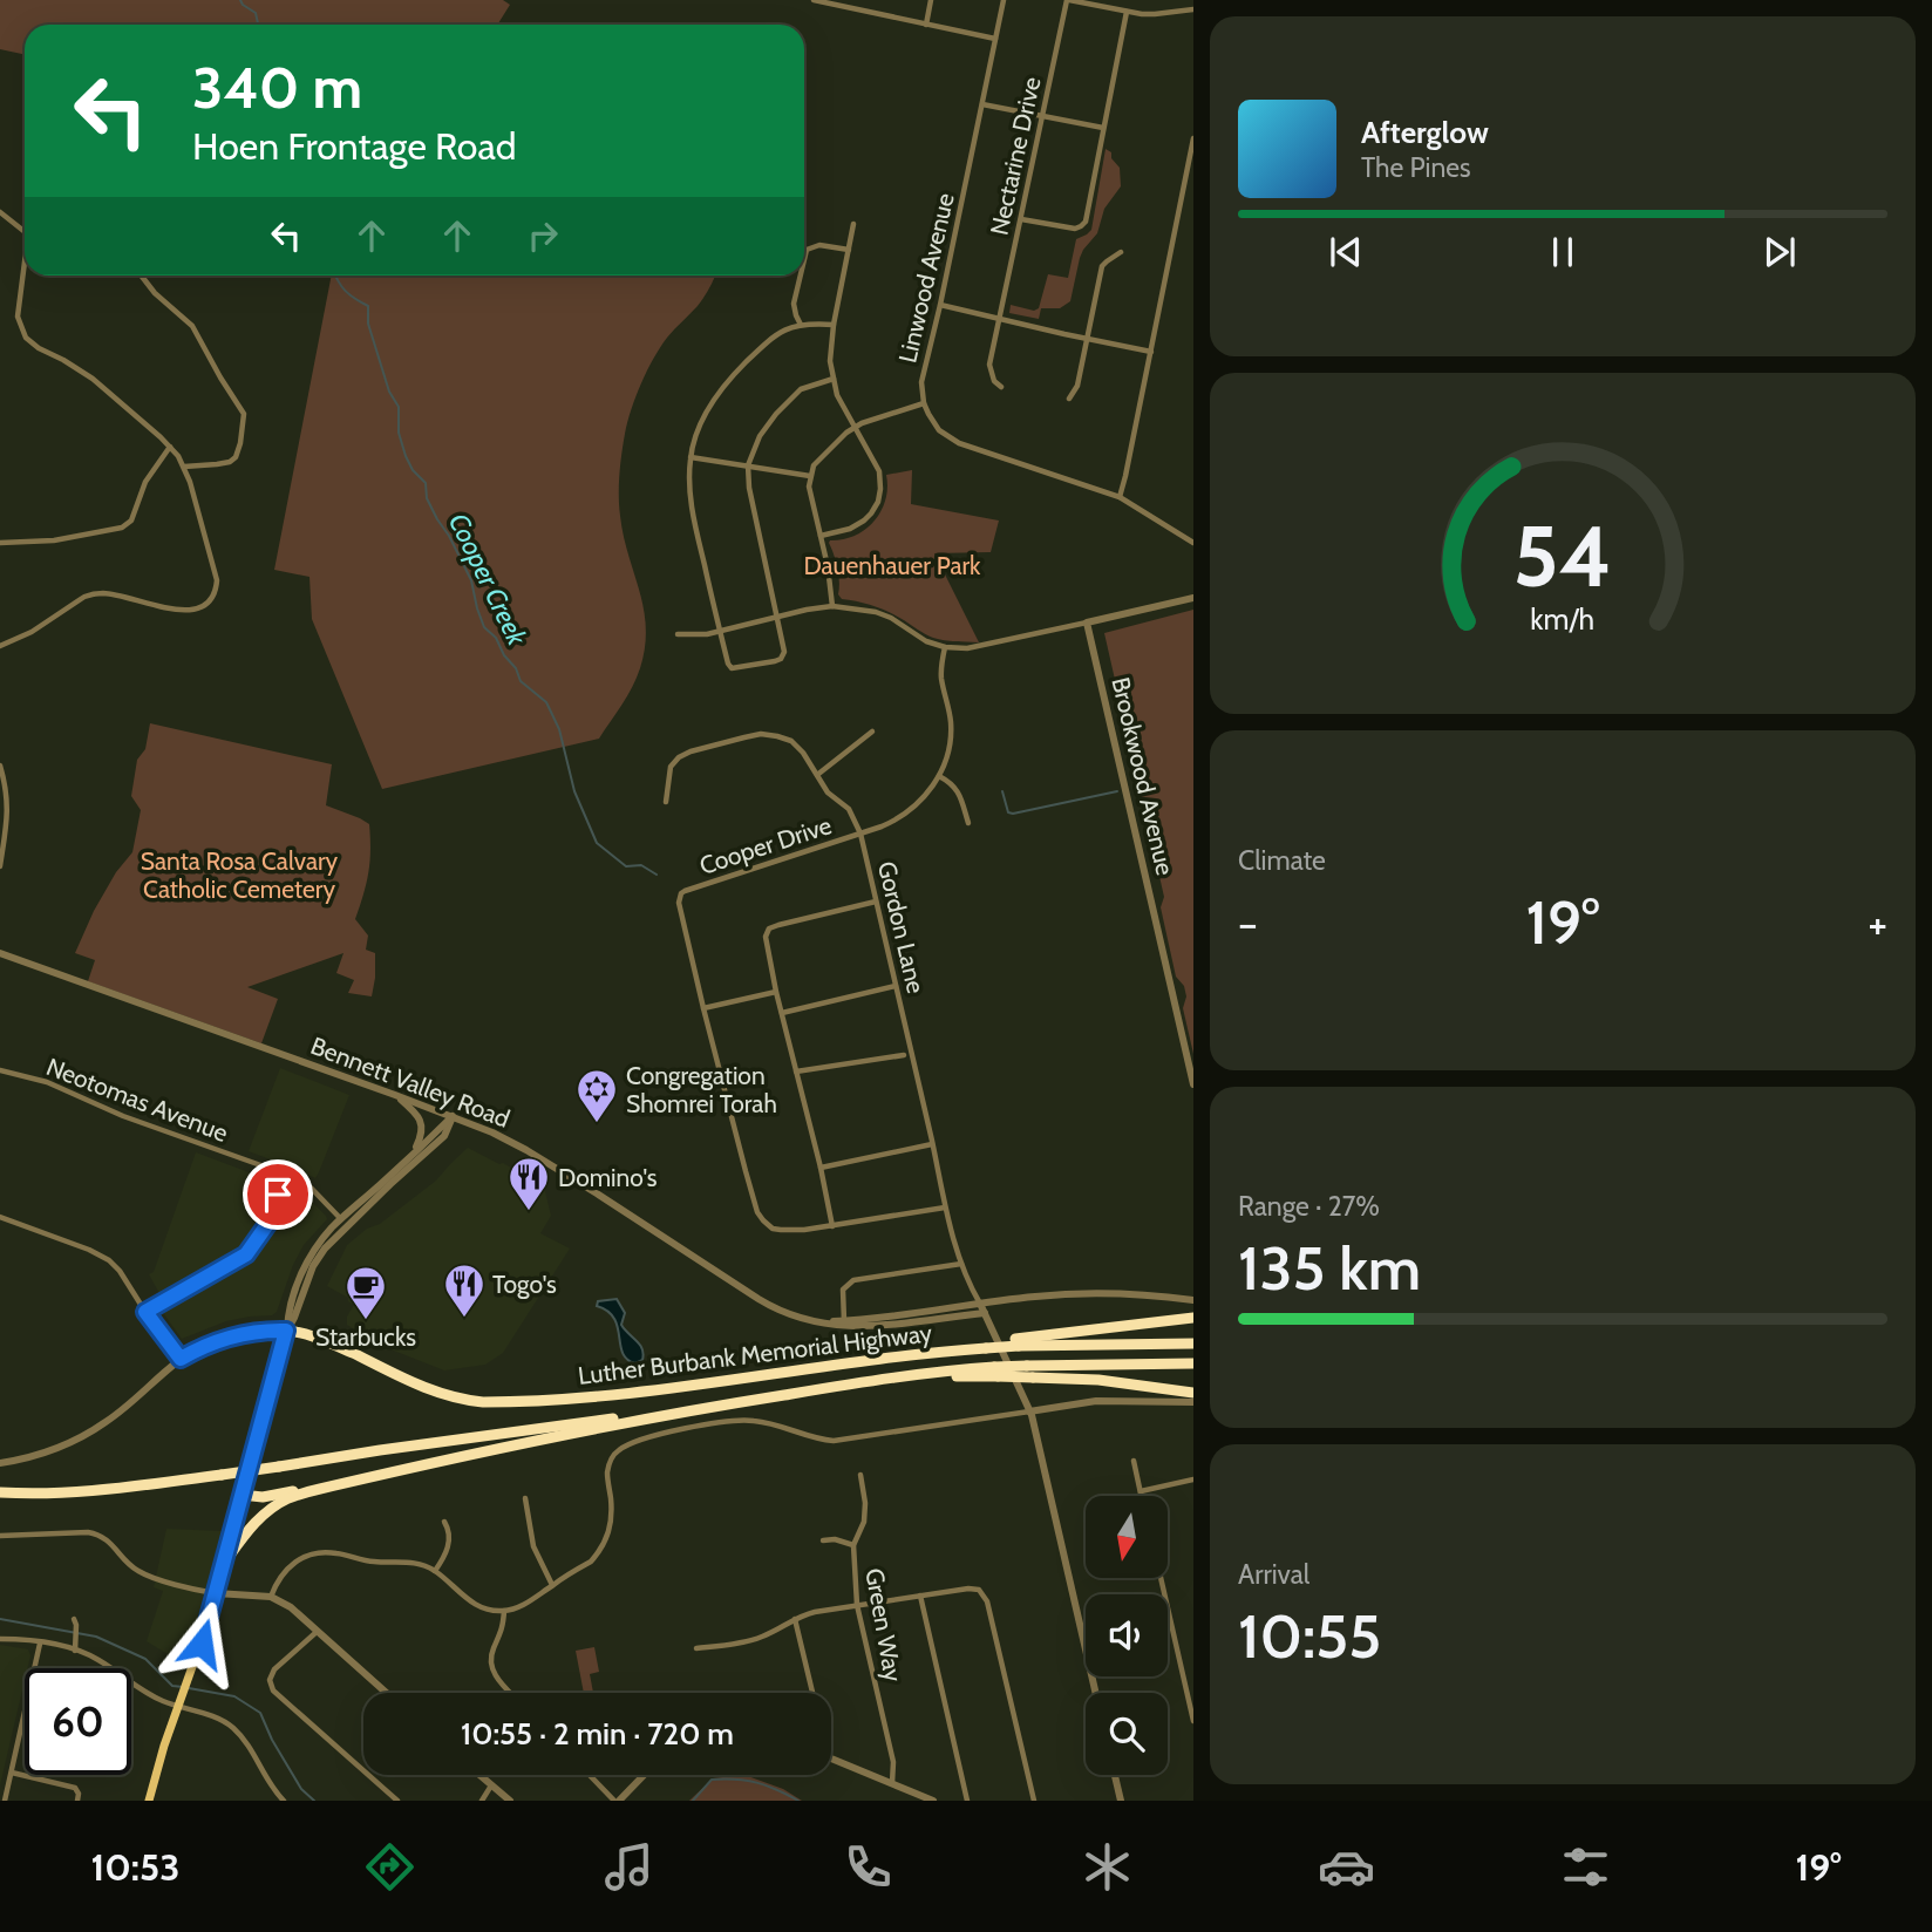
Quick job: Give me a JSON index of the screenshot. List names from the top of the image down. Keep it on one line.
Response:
{"streets":{"highway":["Luther Burbank Memorial Highway"],"street":["Nectarine Drive","Linwood Avenue","Brookwood Avenue","Cooper Drive","Gordon Lane","Bennett Valley Road","Neotomas Avenue","Green Way"]},"crossings":[["Cooper Drive","Gordon Lane"],["Gordon Lane","Bennett Valley Road"]],"water":["Cooper Creek"],"parks":["Dauenhauer Park","Santa Rosa Calvary Catholic Cemetery"],"places":{"synagogue":["Congregation Shomrei Torah"],"restaurant":["Domino's","Togo's"],"cafe":["Starbucks"]},"north":"bottom","page":{"turn":["340 m","Hoen Frontage Road"],"song":["Afterglow","The Pines"],"tile":["Climate",["Range · 27%","135 km"],["Arrival","10:55"]],"heat":["−","19°","+"],"limit":"60","trip":"10:55 · 2 min · 720 m","tabs":["10:53","19°"],"gauge":["54","km/h"]}}
